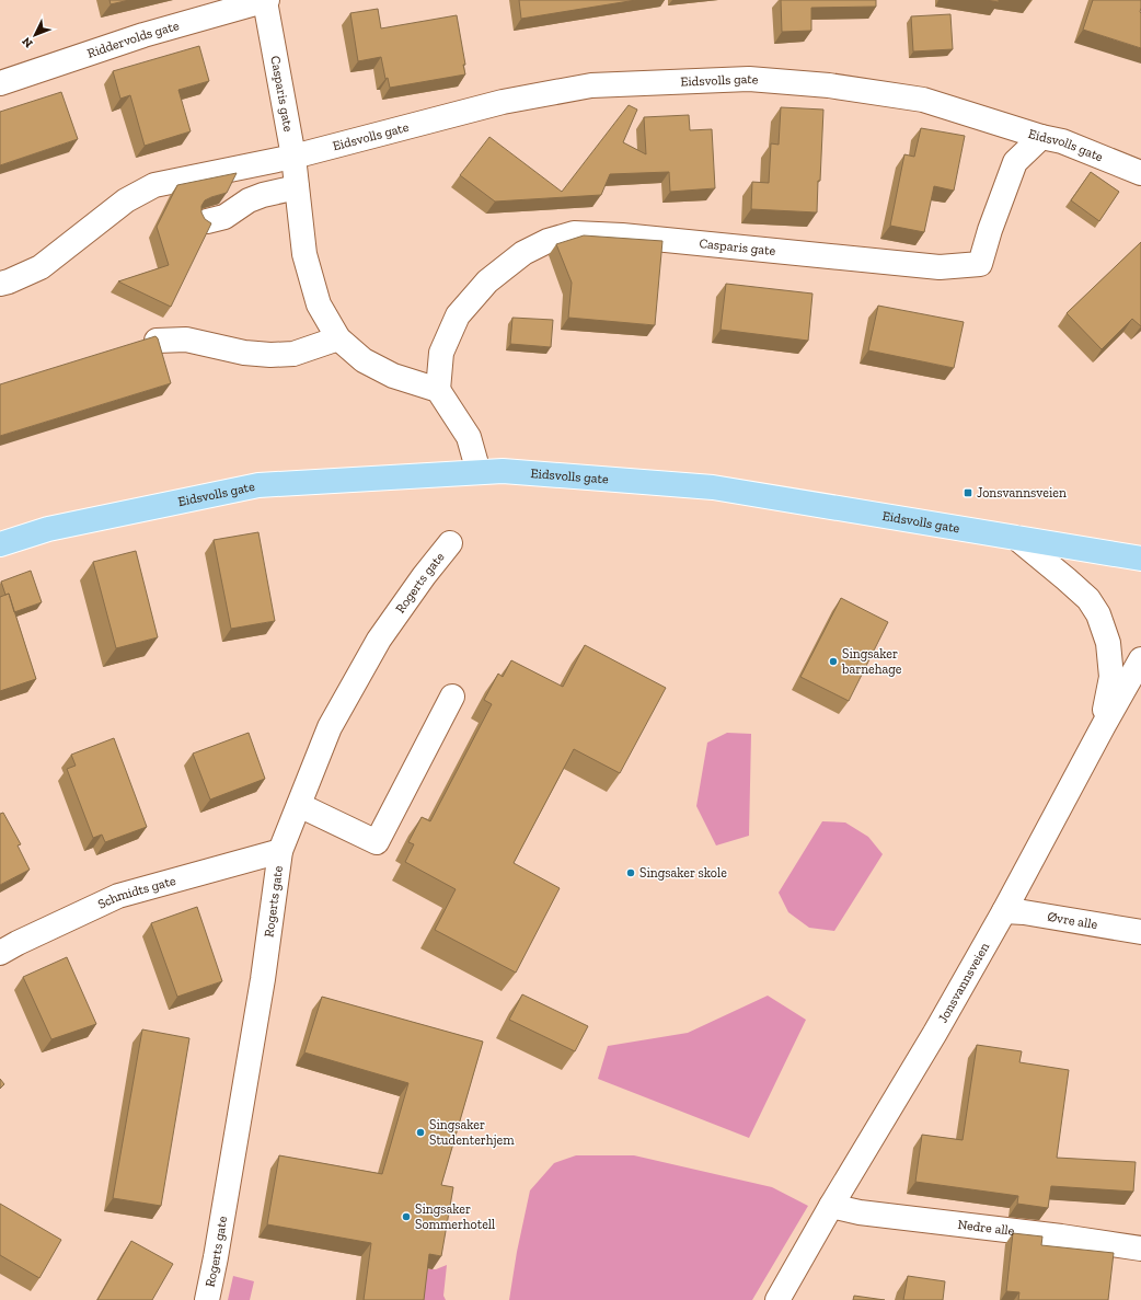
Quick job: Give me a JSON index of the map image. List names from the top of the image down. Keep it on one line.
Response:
{"streets":{"main road":["Eidsvolls gate"],"street":["Riddervolds gate","Casparis gate","Rogerts gate","Schmidts gate","Øvre alle","Jonsvannsveien","Nedre alle"]},"crossings":[["Riddervolds gate","Casparis gate"],["Eidsvolls gate","Casparis gate"],["Rogerts gate","Schmidts gate"],["Øvre alle","Jonsvannsveien"],["Jonsvannsveien","Nedre alle"]],"places":{"transit":["Jonsvannsveien"],"other":["Singsaker barnehage","Singsaker skole","Singsaker Studenterhjem","Singsaker Sommerhotell"]},"north":"bottom left"}
